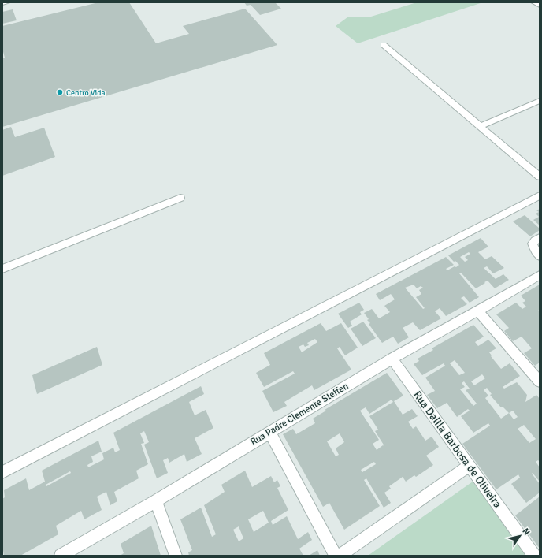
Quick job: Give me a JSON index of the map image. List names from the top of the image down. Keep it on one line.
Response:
{"streets":{"street":["Rua Padre Clemente Steffen","Rua Dalila Barbosa de Oliveira"]},"crossings":[["Rua Padre Clemente Steffen","Rua Dalila Barbosa de Oliveira"]],"places":["Centro Vida"],"north":"top right"}
